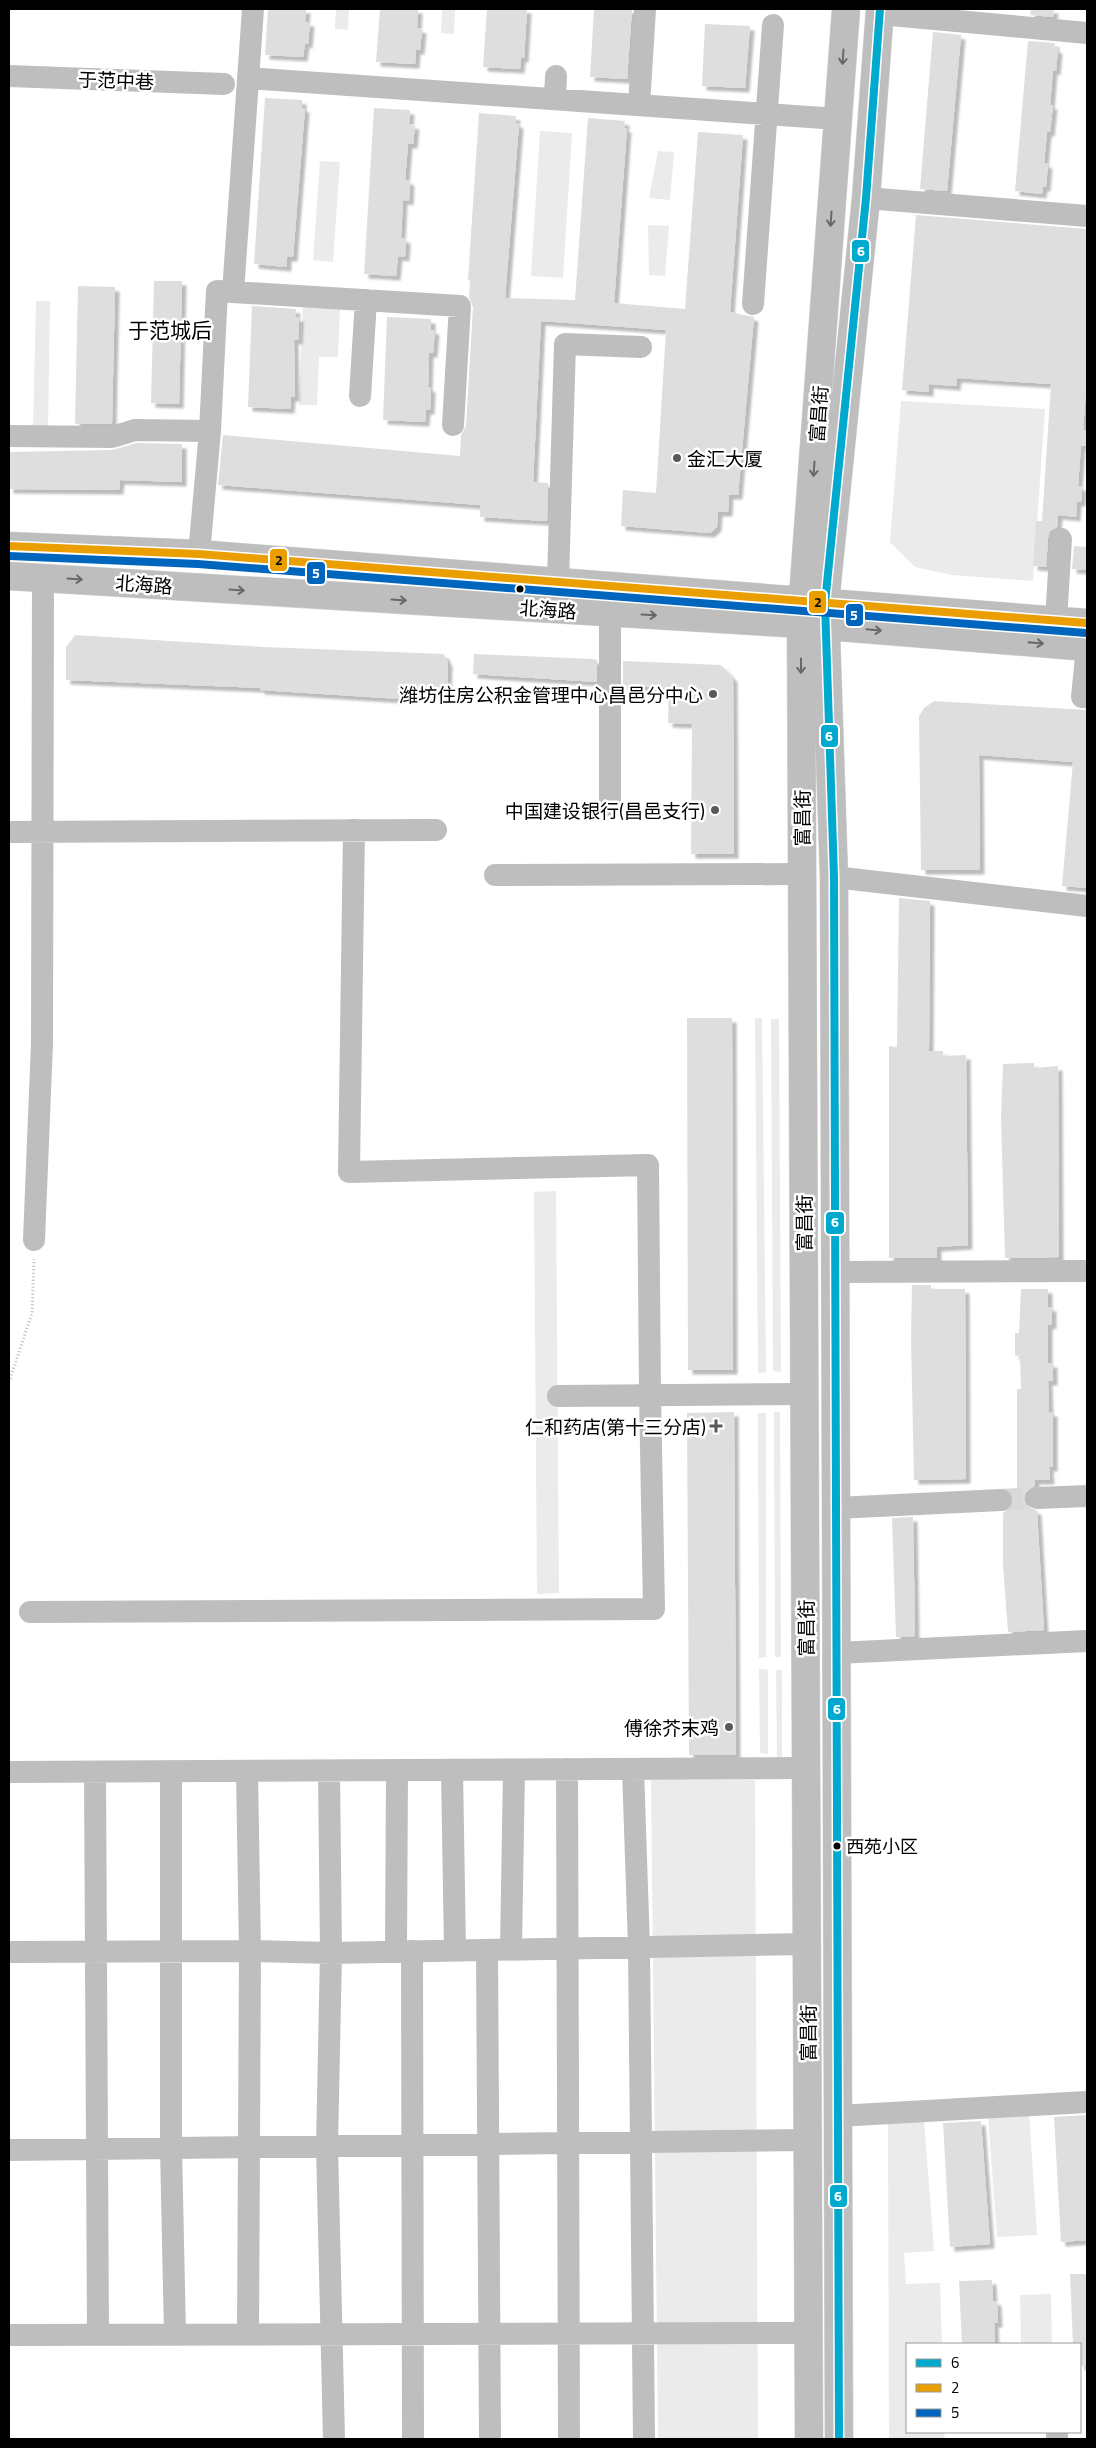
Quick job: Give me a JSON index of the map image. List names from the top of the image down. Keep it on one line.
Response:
{"streets":{"main road":["富昌街","北海路"],"street":["于范中巷"]},"crossings":[["富昌街","北海路"]],"districts":["于范城后"],"places":{"other":["金汇大厦","潍坊住房公积金管理中心昌邑分中心","中国建设银行(昌邑支行)","傅徐芥末鸡","西苑小区"],"health":["仁和药店(第十三分店)"]},"lines":["transit line 6","transit line 2","transit line 5"],"legend":["6","2","5"]}
